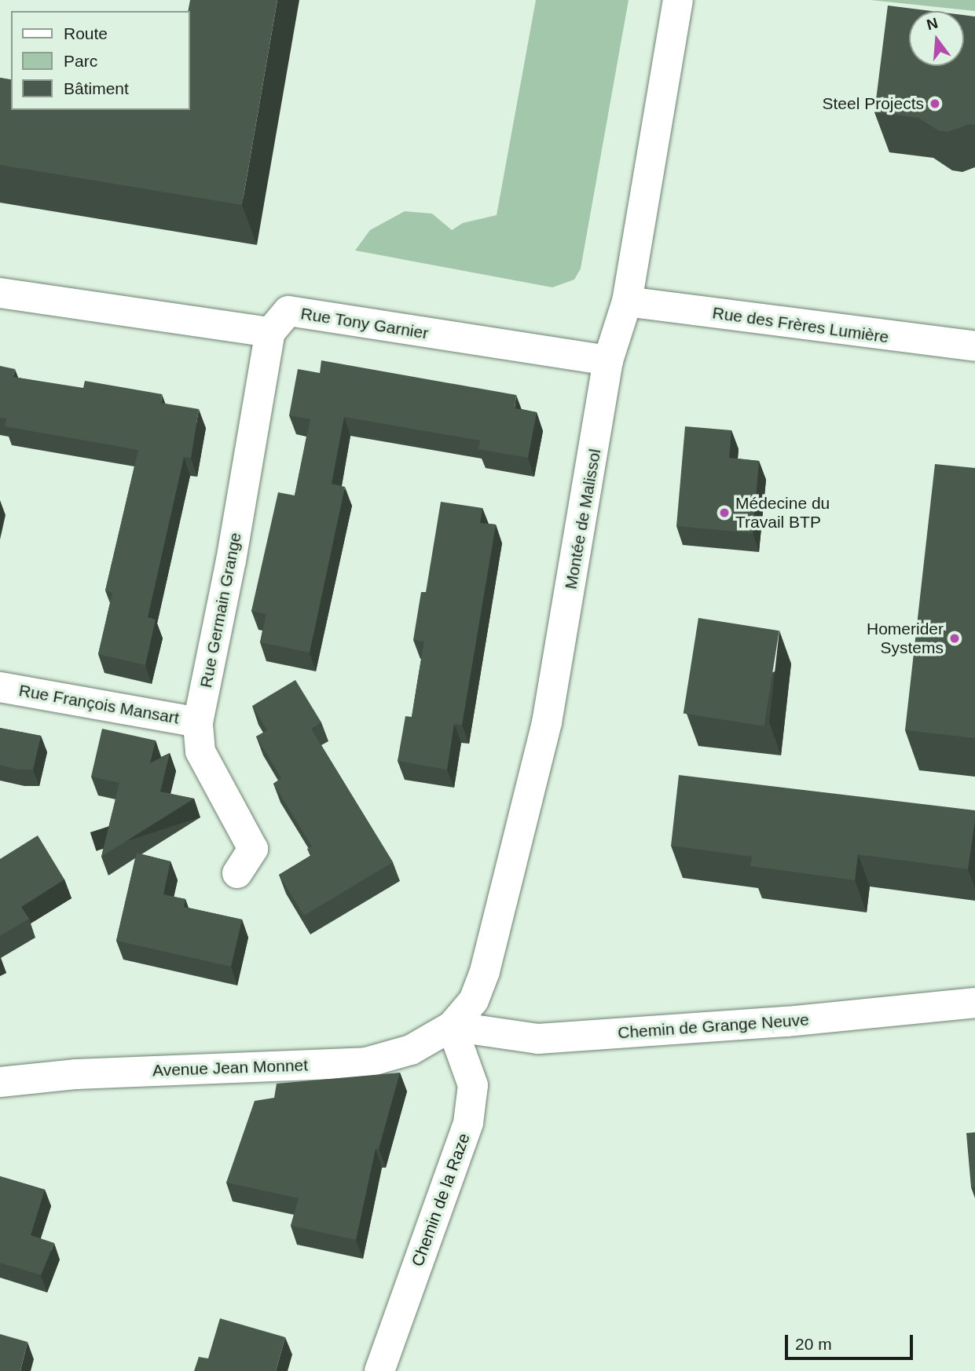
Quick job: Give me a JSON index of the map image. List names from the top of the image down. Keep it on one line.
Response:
{"streets":{"street":["Rue Tony Garnier","Rue des Frères Lumière","Montée de Malissol","Rue Germain Grange","Rue François Mansart","Chemin de Grange Neuve","Avenue Jean Monnet","Chemin de la Raze"]},"crossings":[["Rue Tony Garnier","Montée de Malissol"],["Rue Tony Garnier","Rue Germain Grange"],["Rue des Frères Lumière","Montée de Malissol"],["Montée de Malissol","Chemin de Grange Neuve"],["Montée de Malissol","Avenue Jean Monnet"],["Montée de Malissol","Chemin de la Raze"],["Rue Germain Grange","Rue François Mansart"],["Chemin de Grange Neuve","Avenue Jean Monnet"],["Chemin de Grange Neuve","Chemin de la Raze"],["Avenue Jean Monnet","Chemin de la Raze"]],"places":["Steel Projects","Médecine du Travail BTP","Homerider Systems"],"legend":["Route","Parc","Bâtiment"],"scale_bar":"20 m","north":"top"}
